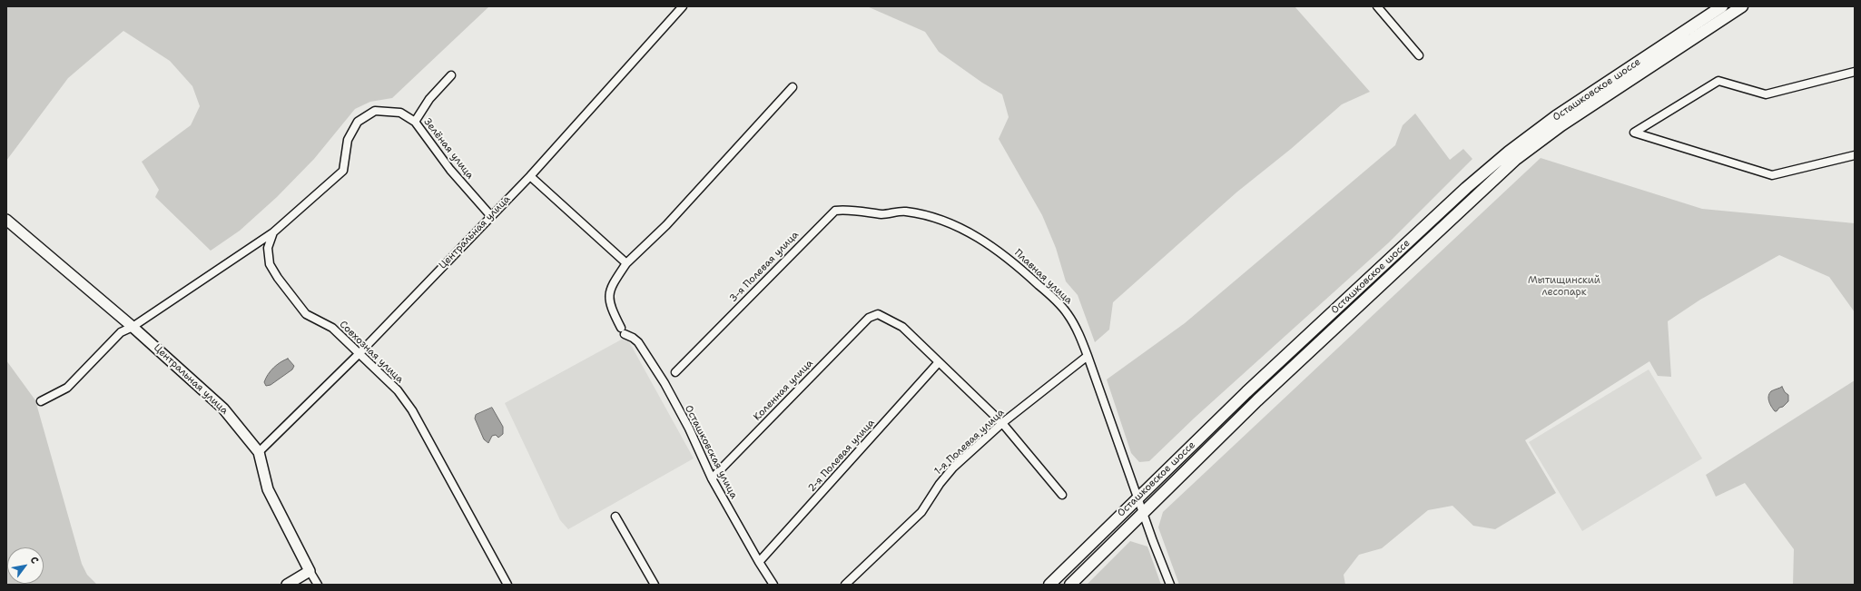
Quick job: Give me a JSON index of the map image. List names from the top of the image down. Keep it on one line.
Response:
{"streets":{"main road":["Осташковское шоссе"],"street":["Зелёная улица","Центральная улица","3-я Полевая улица","Плавная улица","Совхозная улица","Коленная улица","1-я Полевая улица","Осташковская улица","2-я Полевая улица"]},"crossings":[["Осташковское шоссе","Плавная улица"],["Зелёная улица","Центральная улица"],["Центральная улица","Совхозная улица"],["3-я Полевая улица","Плавная улица"],["Плавная улица","1-я Полевая улица"],["Коленная улица","Осташковская улица"],["Коленная улица","2-я Полевая улица"],["Осташковская улица","2-я Полевая улица"]],"parks":["Мытищинский лесопарк"],"north":"top right"}
